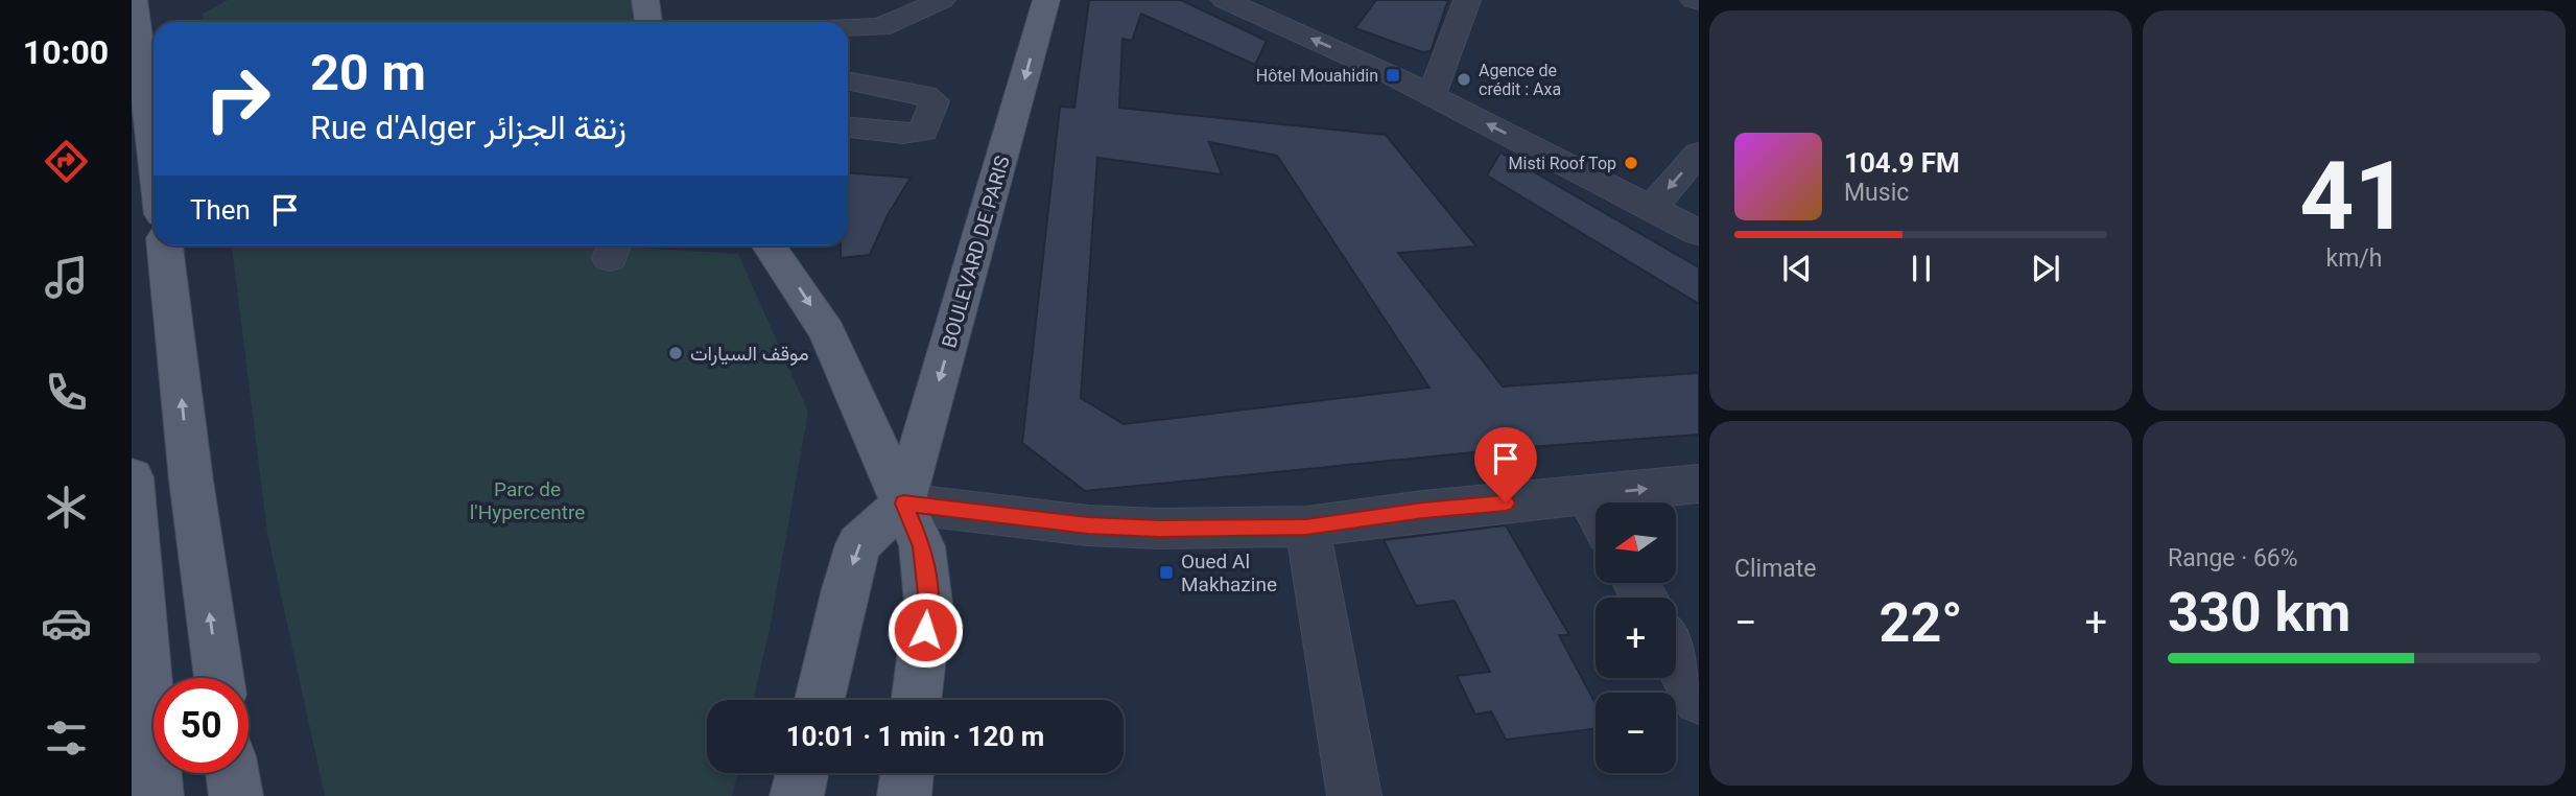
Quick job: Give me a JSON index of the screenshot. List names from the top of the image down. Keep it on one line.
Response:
{"streets":{"main road":["BOULEVARD DE PARIS"]},"one_way":["BOULEVARD DE PARIS"],"parks":["Parc de l'Hypercentre"],"places":{"transit":["Hôtel Mouahidin","Oued Al Makhazine"],"other":["Agence de crédit : Axa","Misti Roof Top","موقف السيارات"]},"north":"left","page":{"tabs":"10:00","tile":[["41","km/h"],"Climate",["Range · 66%","330 km"]],"turn":["20 m","Rue d'Alger زنقة الجزائر"],"song":["104.9 FM","Music"],"then":"Then","map_buttons":["+","−"],"heat":["−","22°","+"],"limit":"50","trip":"10:01 · 1 min · 120 m"}}
